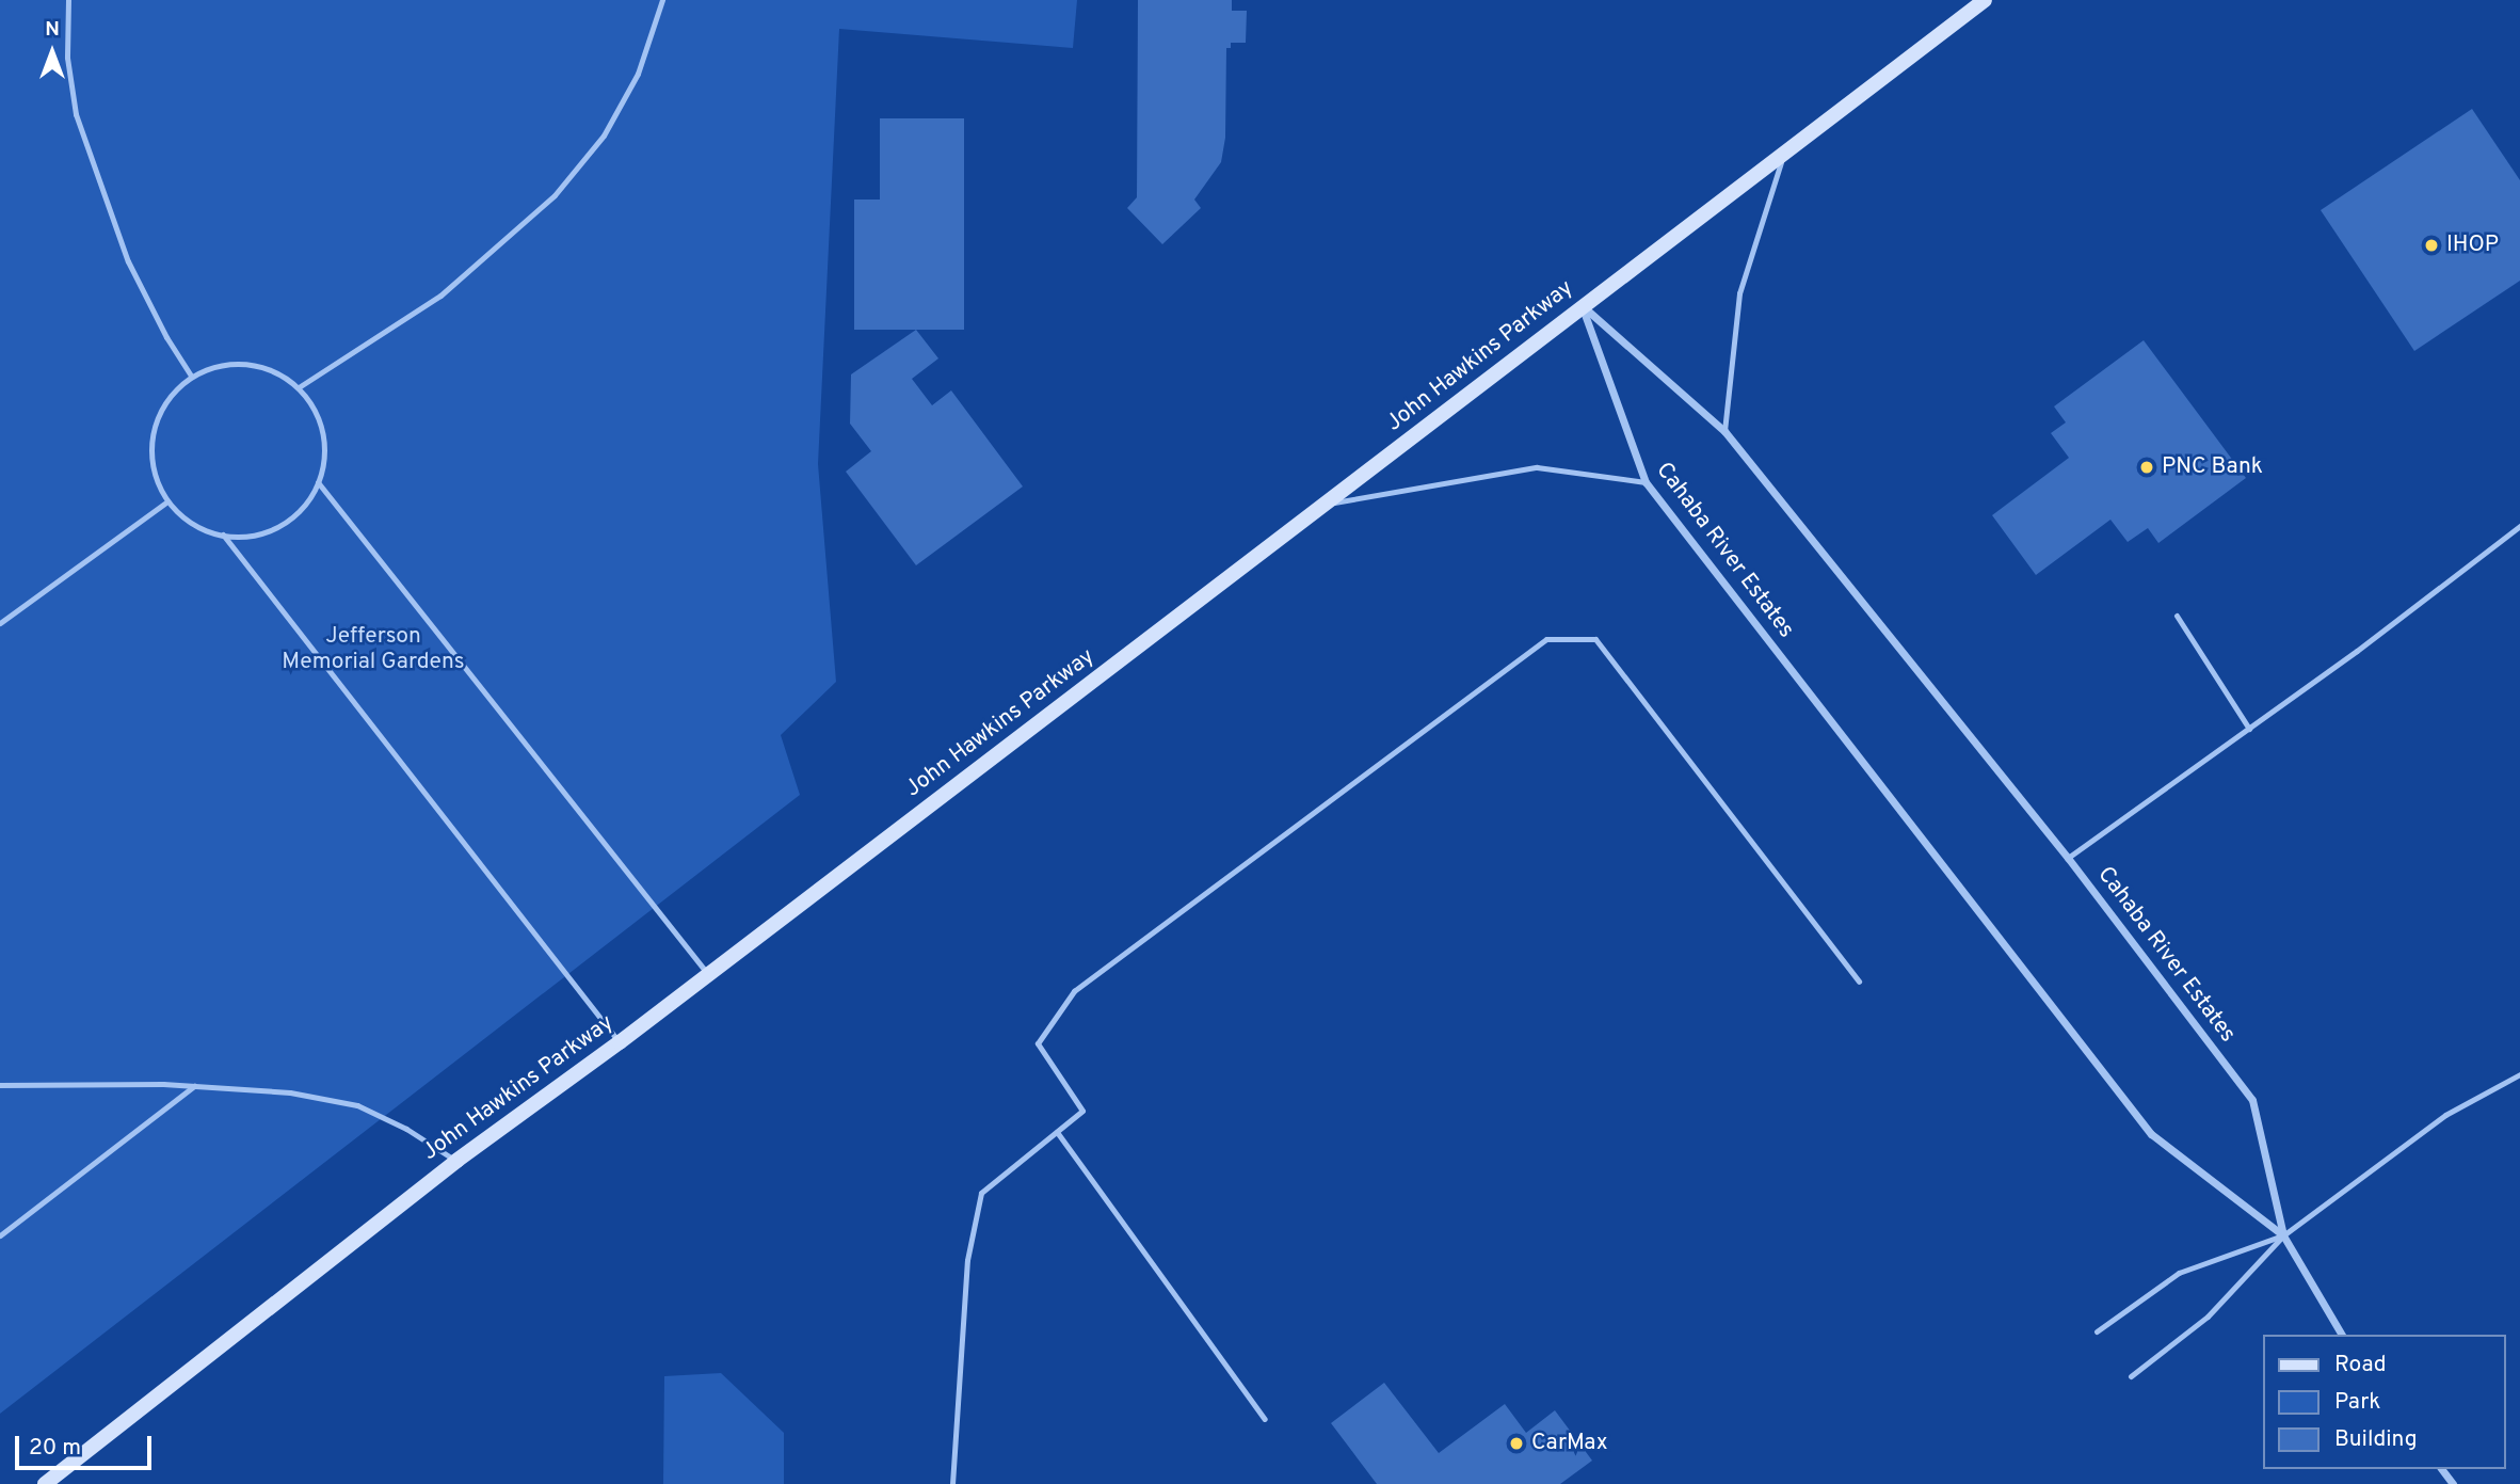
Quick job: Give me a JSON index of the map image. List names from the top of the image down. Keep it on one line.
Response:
{"streets":{"main road":["John Hawkins Parkway"],"street":["Cahaba River Estates"]},"crossings":[["John Hawkins Parkway","Cahaba River Estates"]],"parks":["Jefferson Memorial Gardens"],"places":["IHOP","PNC Bank","CarMax"],"legend":["Road","Park","Building"],"scale_bar":"20 m","north":"top"}
